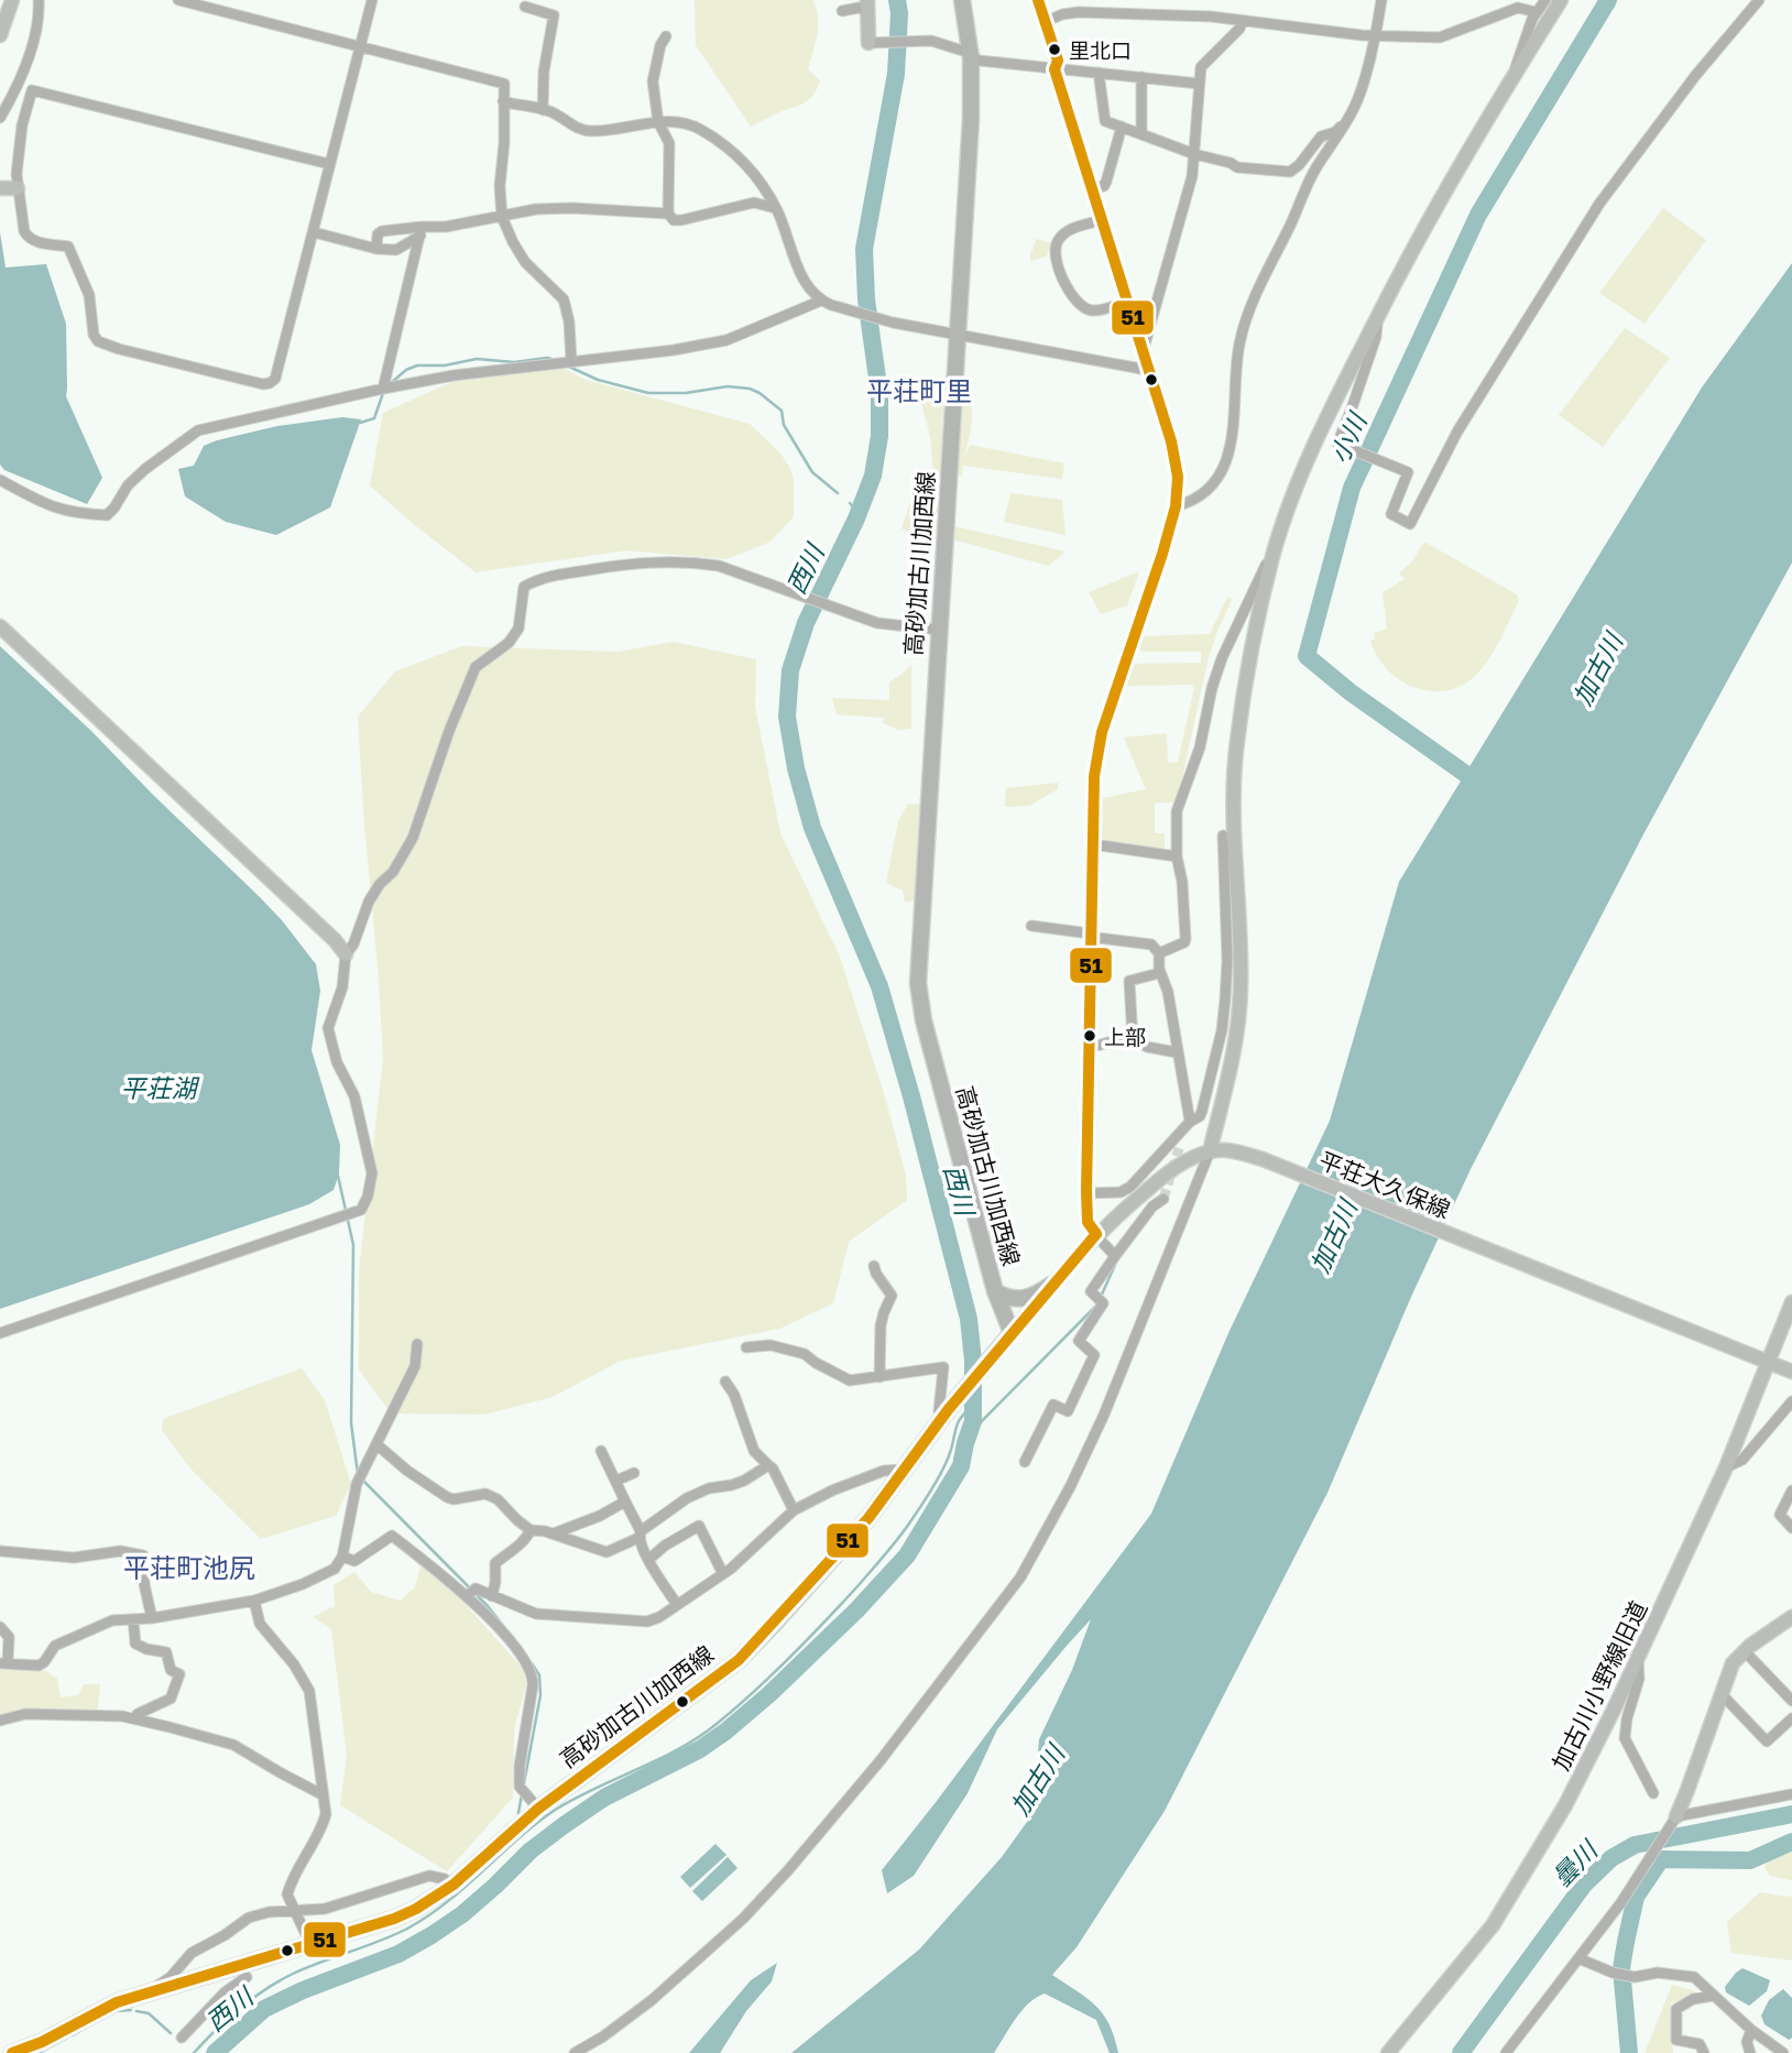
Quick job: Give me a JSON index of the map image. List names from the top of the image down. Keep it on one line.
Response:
{"streets":{"main road":["高砂加古川加西線"],"street":["平荘大久保線","加古川小野線旧道"]},"crossings":[["平荘大久保線","加古川小野線旧道"]],"districts":["平荘町里","平荘町池尻"],"water":["小川","西川","加古川","平荘湖","曇川"],"places":["里北口","上部"],"lines":["transit line 51"]}
